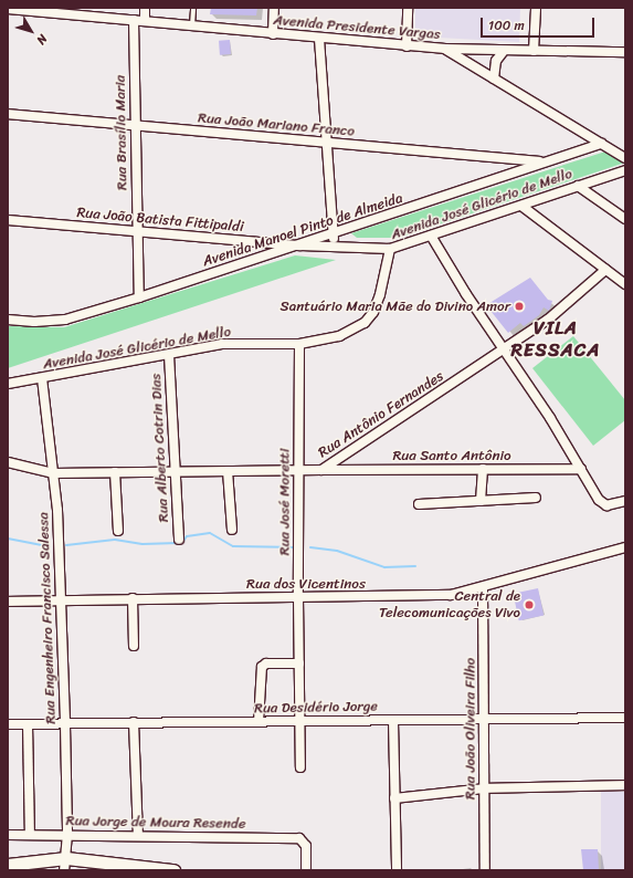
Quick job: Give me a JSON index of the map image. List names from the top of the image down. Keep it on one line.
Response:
{"streets":{"street":["Avenida Presidente Vargas","Rua João Mariano Franco","Rua Brasílio Maria","Avenida José Glicério de Mello","Rua João Batista Fittipaldi","Avenida Manoel Pinto de Almeida","Rua Antônio Fernandes","Rua Alberto Cotrin Dias","Rua Santo Antônio","Rua José Moretti","Rua dos Vicentinos","Rua Engenheiro Francisco Salessa","Rua Desidério Jorge","Rua João Oliveira Filho","Rua Jorge de Moura Resende"]},"crossings":[["Avenida Presidente Vargas","Rua Brasílio Maria"],["Rua João Mariano Franco","Rua Brasílio Maria"],["Rua João Mariano Franco","Avenida Manoel Pinto de Almeida"],["Rua Brasílio Maria","Rua João Batista Fittipaldi"],["Rua Brasílio Maria","Avenida Manoel Pinto de Almeida"],["Avenida José Glicério de Mello","Rua João Batista Fittipaldi"],["Avenida José Glicério de Mello","Rua Alberto Cotrin Dias"],["Avenida José Glicério de Mello","Rua José Moretti"],["Avenida José Glicério de Mello","Rua Engenheiro Francisco Salessa"],["Rua João Batista Fittipaldi","Avenida Manoel Pinto de Almeida"],["Rua Antônio Fernandes","Rua Alberto Cotrin Dias"],["Rua Antônio Fernandes","Rua Santo Antônio"],["Rua Antônio Fernandes","Rua José Moretti"],["Rua Antônio Fernandes","Rua Engenheiro Francisco Salessa"],["Rua José Moretti","Rua dos Vicentinos"],["Rua José Moretti","Rua Desidério Jorge"],["Rua dos Vicentinos","Rua Engenheiro Francisco Salessa"],["Rua dos Vicentinos","Rua João Oliveira Filho"],["Rua Engenheiro Francisco Salessa","Rua Desidério Jorge"],["Rua Engenheiro Francisco Salessa","Rua Jorge de Moura Resende"],["Rua Desidério Jorge","Rua João Oliveira Filho"]],"districts":["VILA RESSACA"],"places":["Santuário Maria Mãe do Divino Amor","Central de Telecomunicações Vivo"],"scale_bar":"100 m","north":"bottom right"}
